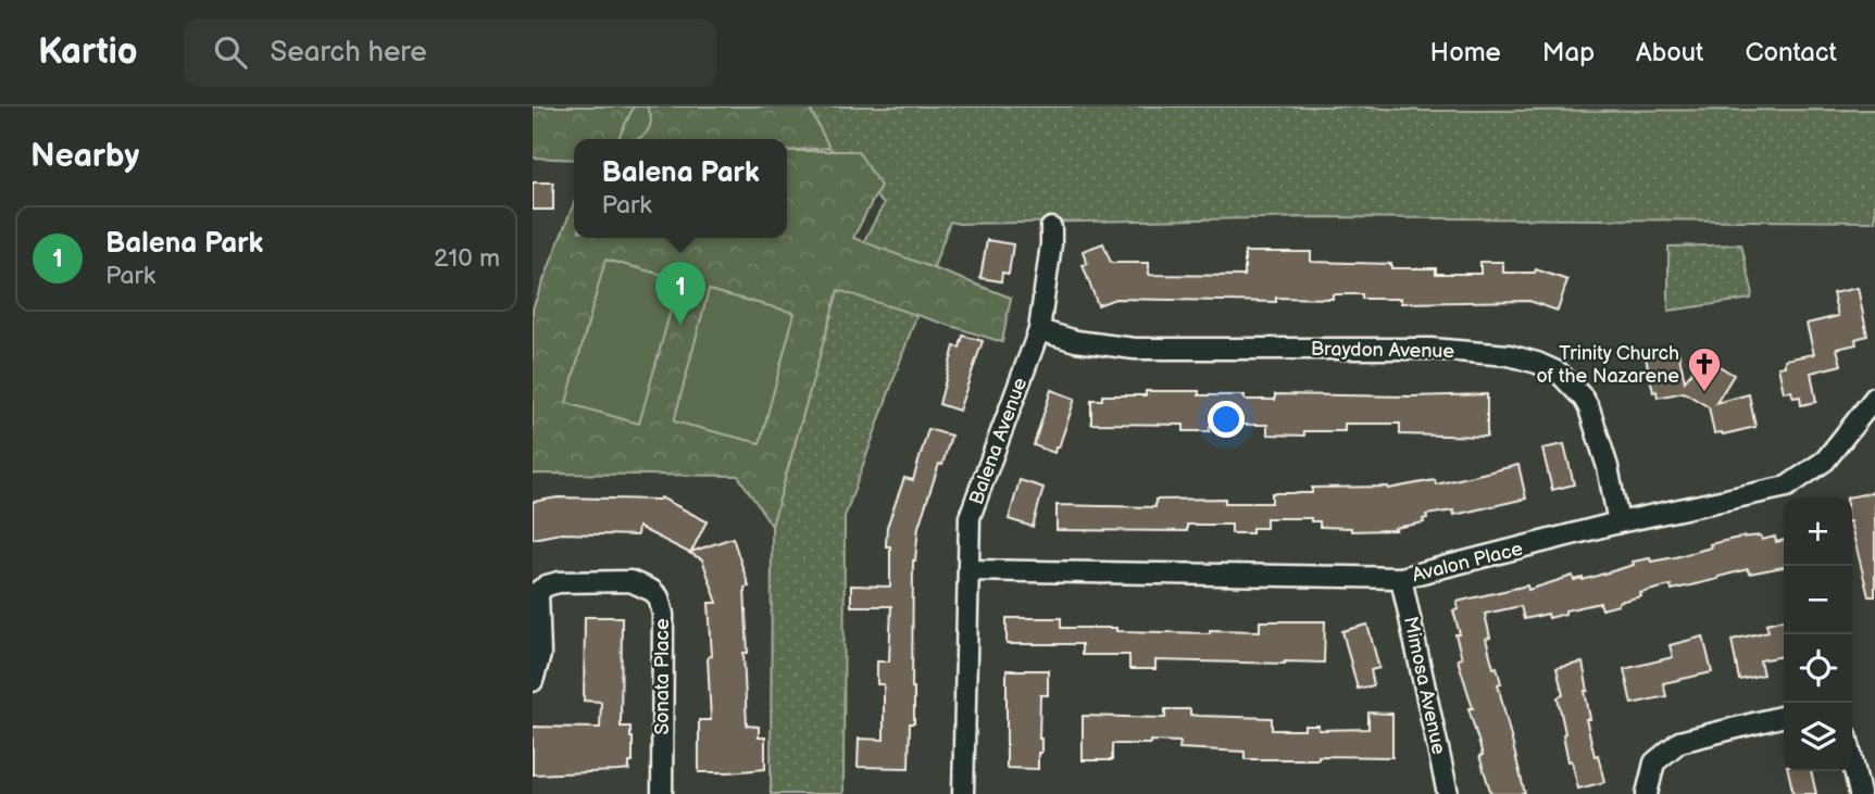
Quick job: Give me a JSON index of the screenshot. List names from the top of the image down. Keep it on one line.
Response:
{"streets":{"street":["Braydon Avenue","Balena Avenue","Avalon Place","Sonata Place","Mimosa Avenue"]},"crossings":[["Braydon Avenue","Balena Avenue"],["Braydon Avenue","Avalon Place"],["Balena Avenue","Avalon Place"],["Avalon Place","Mimosa Avenue"]],"places":{"church":["Trinity Church of the Nazarene"]},"page":{"header":"Kartio","search":"Search here","nav":["Home","Map","About","Contact"],"heading":"Nearby","popup":["Balena Park","Park"],"list":[{"mark":"1","name":"Balena Park","note":"Park","value":"210 m"}],"pins":"1","map_buttons":["+","−"]}}
